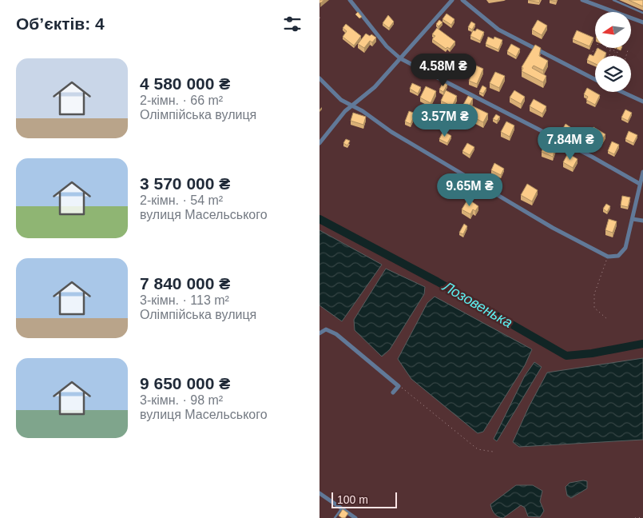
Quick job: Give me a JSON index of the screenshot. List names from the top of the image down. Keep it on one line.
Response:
{"water":["Лозовенька"],"scale_bar":"100 m","north":"left","page":{"heading":"Об’єктів: 4","list":[{"name":"4 580 000 ₴","note":"2-кімн. · 66 m² · Олімпійська вулиця"},{"name":"3 570 000 ₴","note":"2-кімн. · 54 m² · вулиця Масельського"},{"name":"7 840 000 ₴","note":"3-кімн. · 113 m² · Олімпійська вулиця"},{"name":"9 650 000 ₴","note":"3-кімн. · 98 m² · вулиця Масельського"}],"price":["4.58M ₴","3.57M ₴","7.84M ₴","9.65M ₴"],"scale":"100 m"}}
